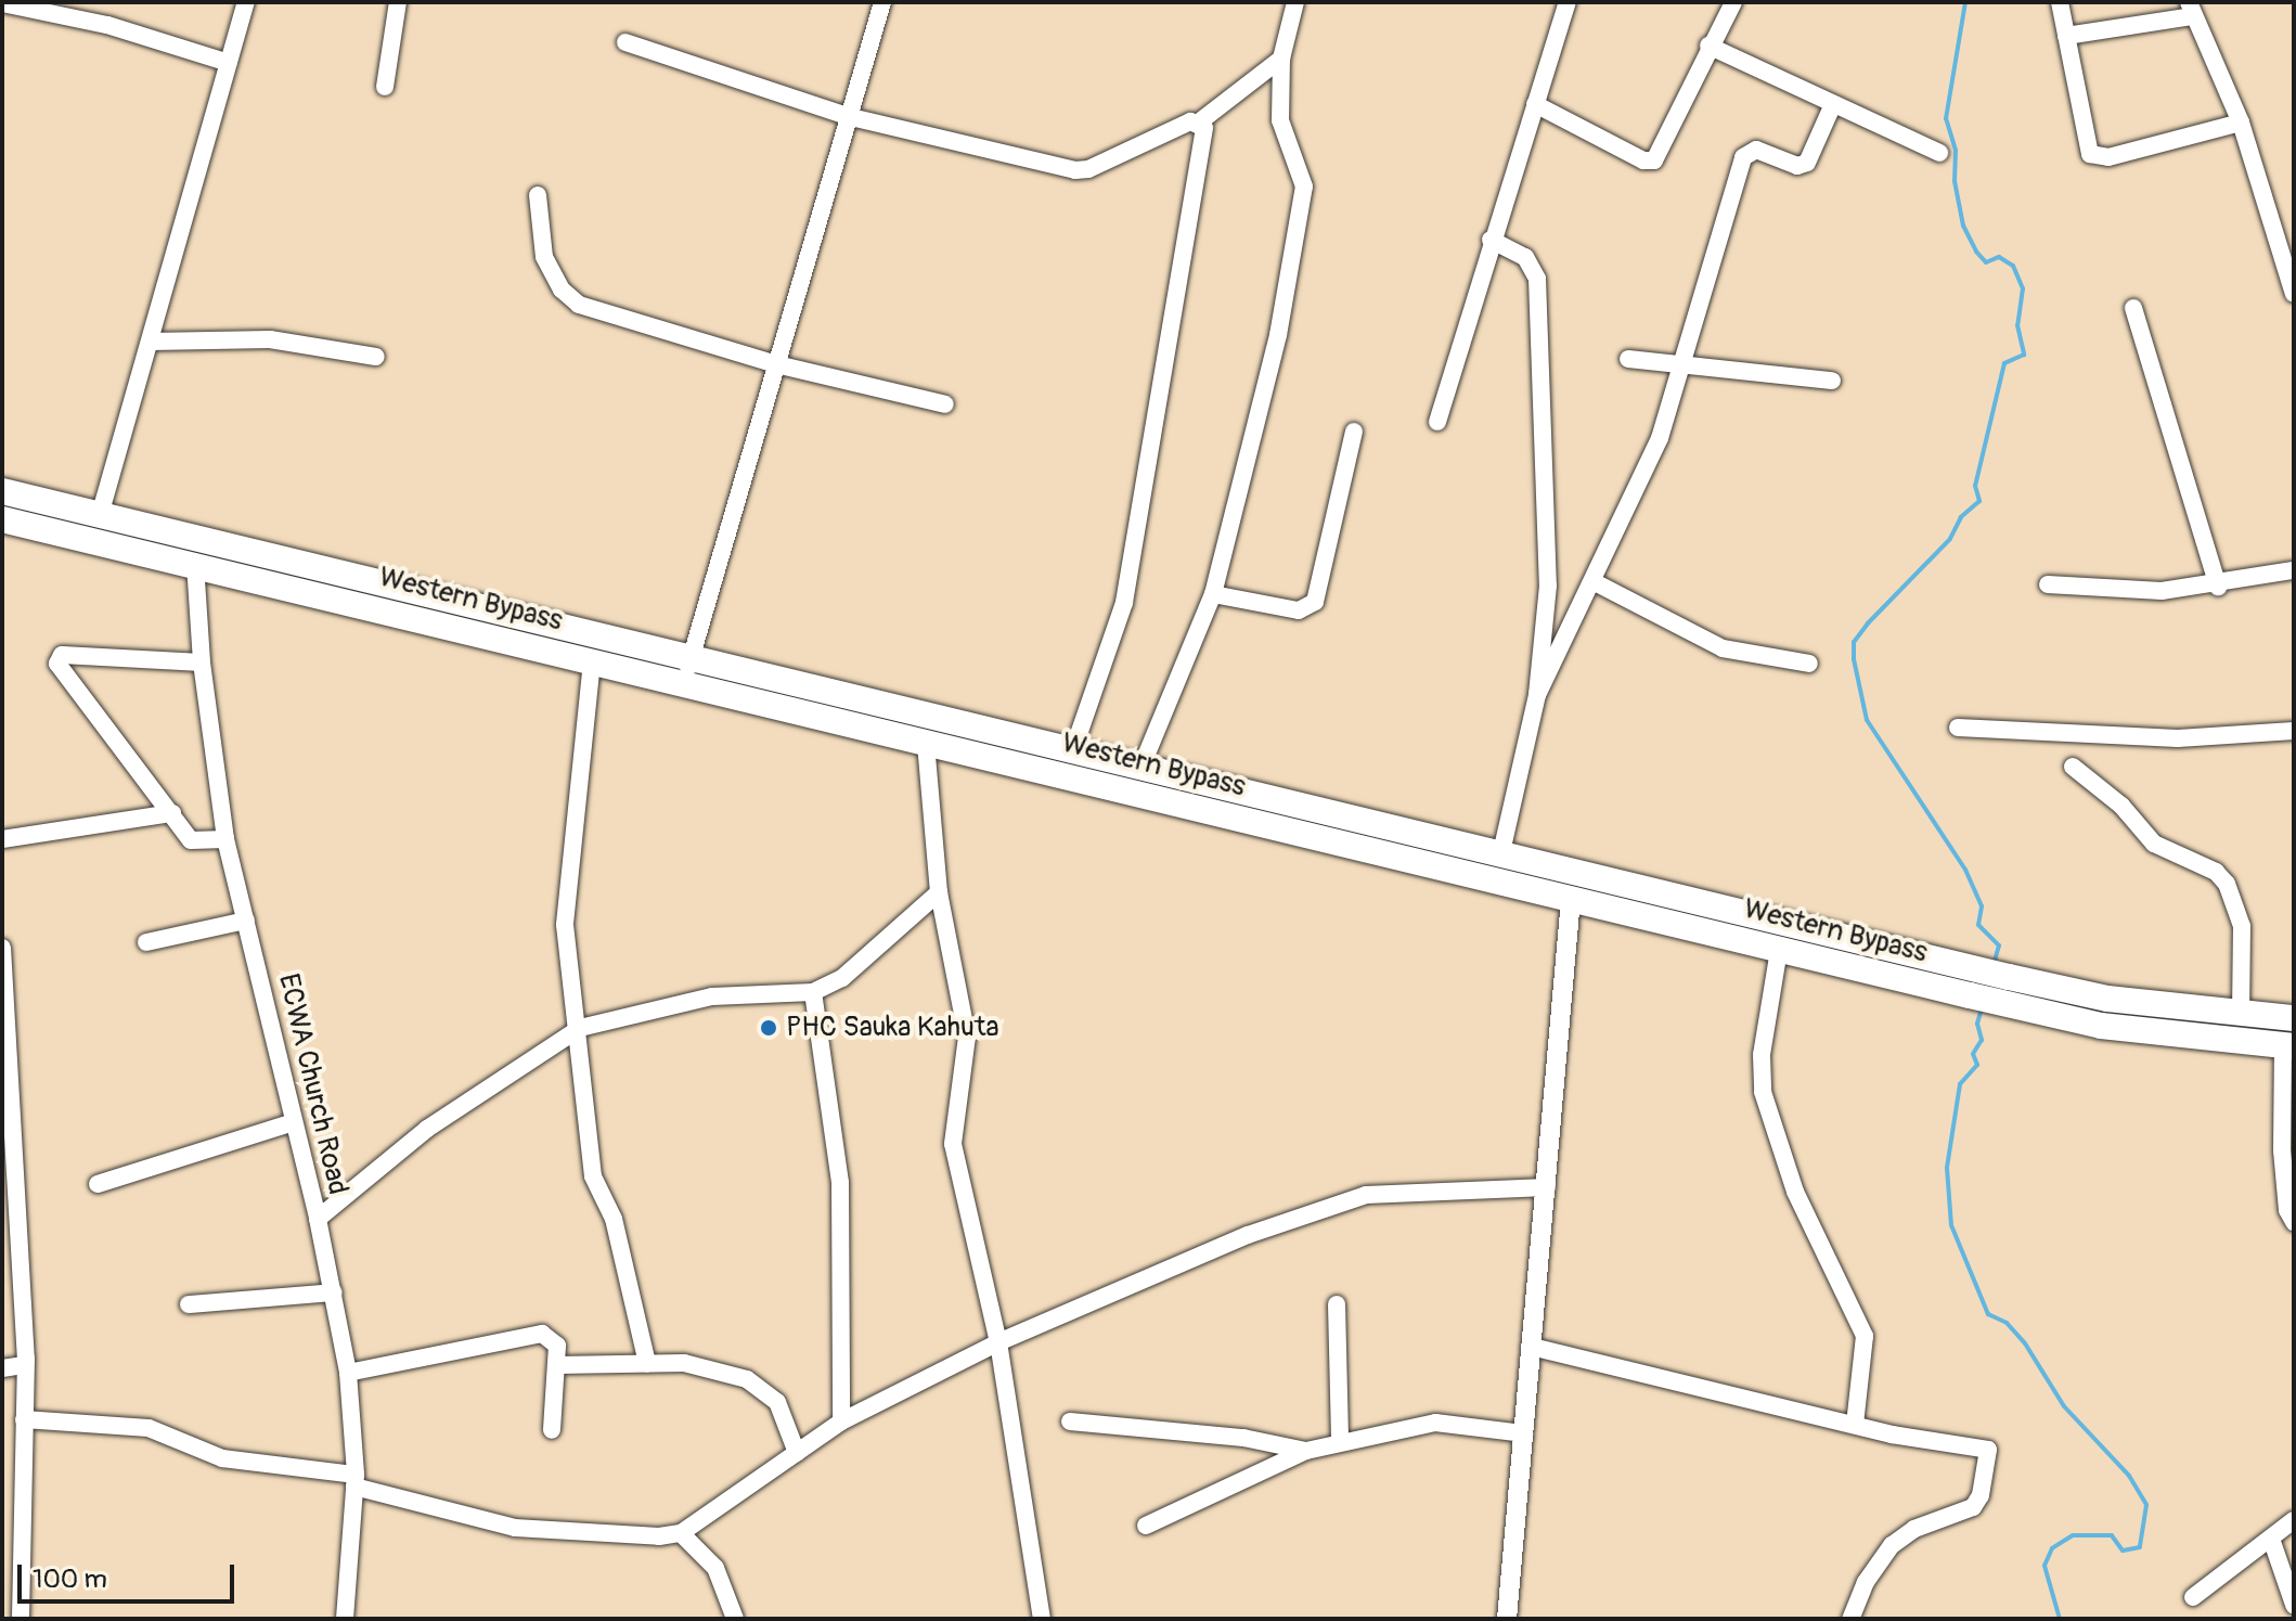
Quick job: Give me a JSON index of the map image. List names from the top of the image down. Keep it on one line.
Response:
{"streets":{"main road":["Western Bypass"],"street":["ECWA Church Road"]},"crossings":[["Western Bypass","ECWA Church Road"]],"places":["PHC Sauka Kahuta"],"scale_bar":"100 m"}
